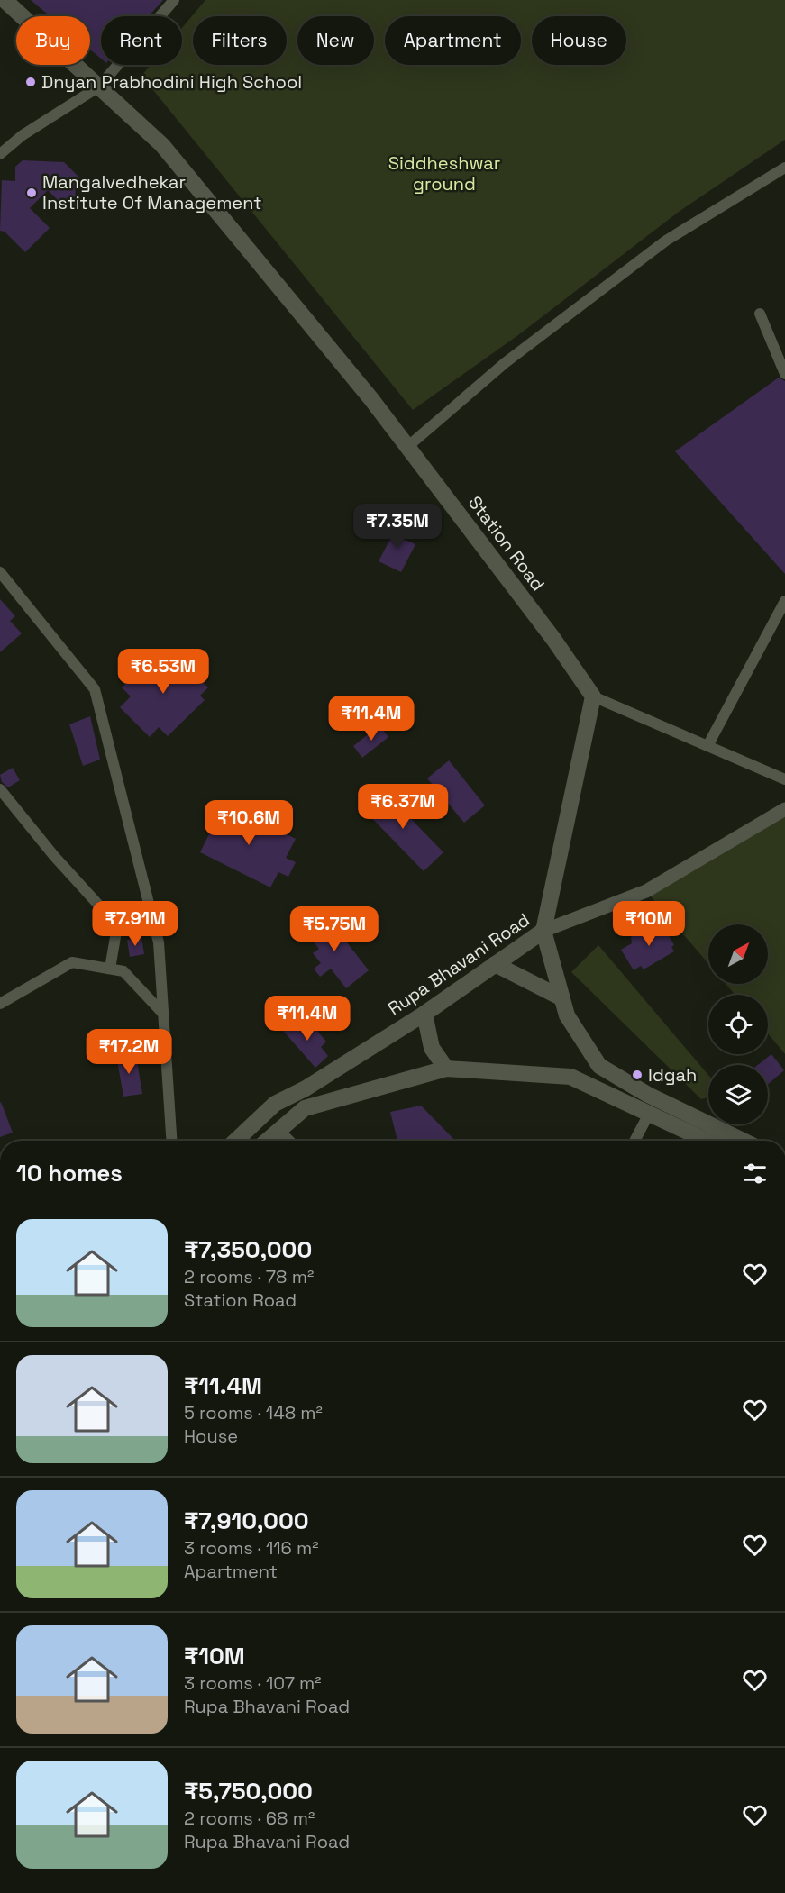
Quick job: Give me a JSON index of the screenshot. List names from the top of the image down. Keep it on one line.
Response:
{"streets":{"main road":["Station Road","Rupa Bhavani Road"]},"parks":["Siddheshwar ground"],"places":["Dnyan Prabhodini High School","Mangalvedhekar Institute Of Management","Idgah"],"north":"top right","page":{"chip":["Buy","Rent","Filters","New","Apartment","House"],"price":["₹7.35M","₹6.53M","₹11.4M","₹6.37M","₹10.6M","₹7.91M","₹10M","₹5.75M","₹11.4M","₹17.2M"],"heading":"10 homes","list":[{"name":"₹7,350,000","note":"2 rooms · 78 m² · Station Road"},{"name":"₹11.4M","note":"5 rooms · 148 m² · House"},{"name":"₹7,910,000","note":"3 rooms · 116 m² · Apartment"},{"name":"₹10M","note":"3 rooms · 107 m² · Rupa Bhavani Road"},{"name":"₹5,750,000","note":"2 rooms · 68 m² · Rupa Bhavani Road"}]}}
